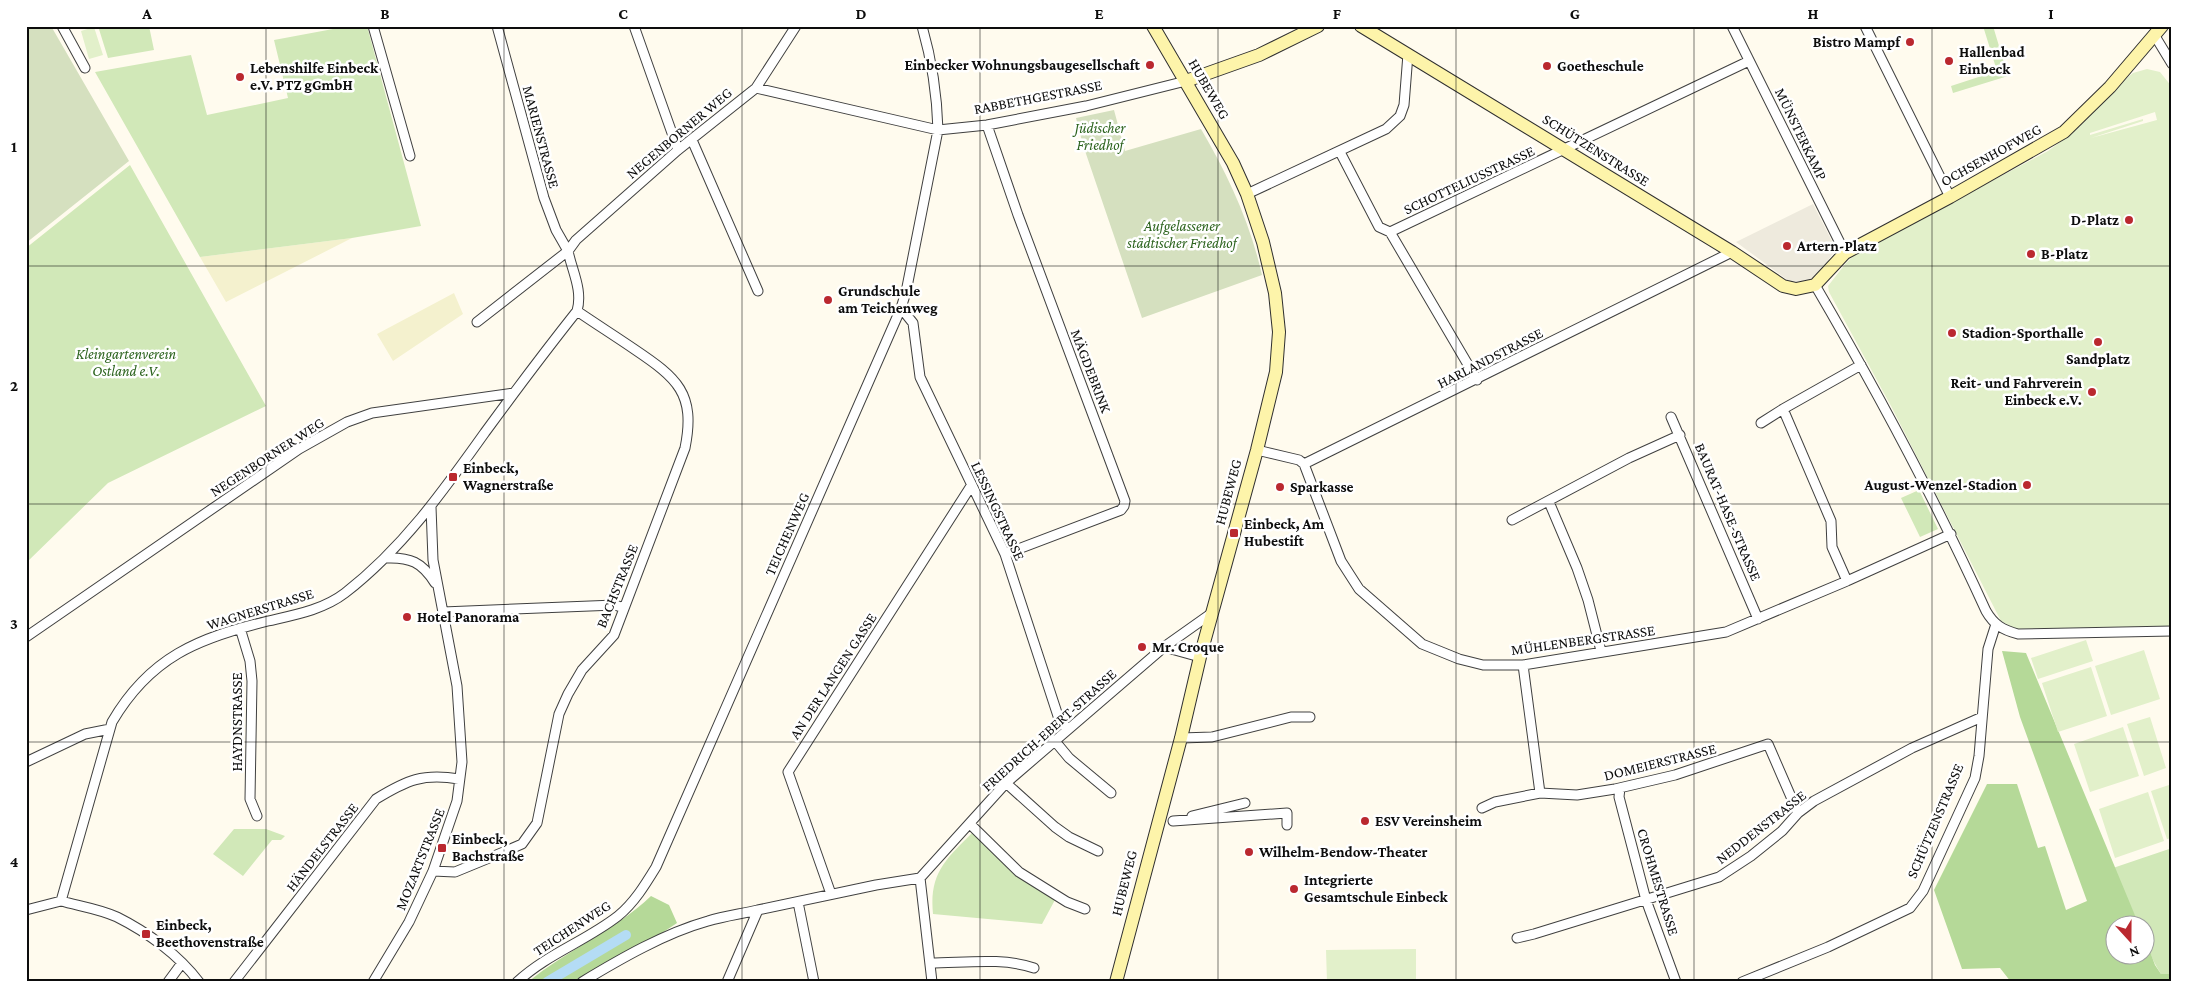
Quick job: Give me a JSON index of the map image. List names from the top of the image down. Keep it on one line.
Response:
{"streets":{"street":["HUBEWEG","RABBETHGESTRASSE","NEGENBORNER WEG","MÜNSTERKAMP","MARIENSTRASSE","SCHÜTZENSTRASSE","OCHSENHOFWEG","SCHOTTELIUSSTRASSE","HARLANDSTRASSE","MÄGDEBRINK","LESSINGSTRASSE","BAURAT-HASE-STRASSE","TEICHENWEG","BACHSTRASSE","WAGNERSTRASSE","MÜHLENBERGSTRASSE","AN DER LANGEN GASSE","HAYDNSTRASSE","FRIEDRICH-EBERT-STRASSE","DOMEIERSTRASSE","NEDDENSTRASSE","HÄNDELSTRASSE","MOZARTSTRASSE","CROHMESTRASSE"]},"crossings":[["HUBEWEG","RABBETHGESTRASSE"],["HUBEWEG","FRIEDRICH-EBERT-STRASSE"],["RABBETHGESTRASSE","NEGENBORNER WEG"],["RABBETHGESTRASSE","MÄGDEBRINK"],["RABBETHGESTRASSE","TEICHENWEG"],["NEGENBORNER WEG","MARIENSTRASSE"],["NEGENBORNER WEG","WAGNERSTRASSE"],["MÜNSTERKAMP","OCHSENHOFWEG"],["MÜNSTERKAMP","SCHOTTELIUSSTRASSE"],["SCHÜTZENSTRASSE","OCHSENHOFWEG"],["SCHÜTZENSTRASSE","SCHOTTELIUSSTRASSE"],["SCHÜTZENSTRASSE","HARLANDSTRASSE"],["SCHÜTZENSTRASSE","NEDDENSTRASSE"],["HARLANDSTRASSE","MÜHLENBERGSTRASSE"],["MÄGDEBRINK","LESSINGSTRASSE"],["LESSINGSTRASSE","TEICHENWEG"],["LESSINGSTRASSE","AN DER LANGEN GASSE"],["LESSINGSTRASSE","FRIEDRICH-EBERT-STRASSE"],["BAURAT-HASE-STRASSE","MÜHLENBERGSTRASSE"],["BACHSTRASSE","MOZARTSTRASSE"],["WAGNERSTRASSE","HAYDNSTRASSE"],["WAGNERSTRASSE","MOZARTSTRASSE"],["DOMEIERSTRASSE","NEDDENSTRASSE"],["DOMEIERSTRASSE","CROHMESTRASSE"],["NEDDENSTRASSE","CROHMESTRASSE"],["HÄNDELSTRASSE","MOZARTSTRASSE"]],"parks":["Jüdischer Friedhof","Aufgelassener städtischer Friedhof","Kleingartenverein Ostland e.V."],"places":{"other":["Bistro Mampf","Hallenbad Einbeck","Einbecker Wohnungsbaugesellschaft","Goetheschule","Lebenshilfe Einbeck e.V. PTZ gGmbH","D-Platz","Artern-Platz","B-Platz","Grundschule am Teichenweg","Stadion-Sporthalle","Sandplatz","Reit- und Fahrverein Einbeck e.V.","August-Wenzel-Stadion","Sparkasse","Hotel Panorama","Mr. Croque","ESV Vereinsheim","Wilhelm-Bendow-Theater","Integrierte Gesamtschule Einbeck"],"transit":["Einbeck, Wagnerstraße","Einbeck, Am Hubestift","Einbeck, Bachstraße","Einbeck, Beethovenstraße"]},"north":"bottom","grid":{"columns":["A","B","C","D","E","F","G","H","I"],"rows":["1","2","3","4"]}}
